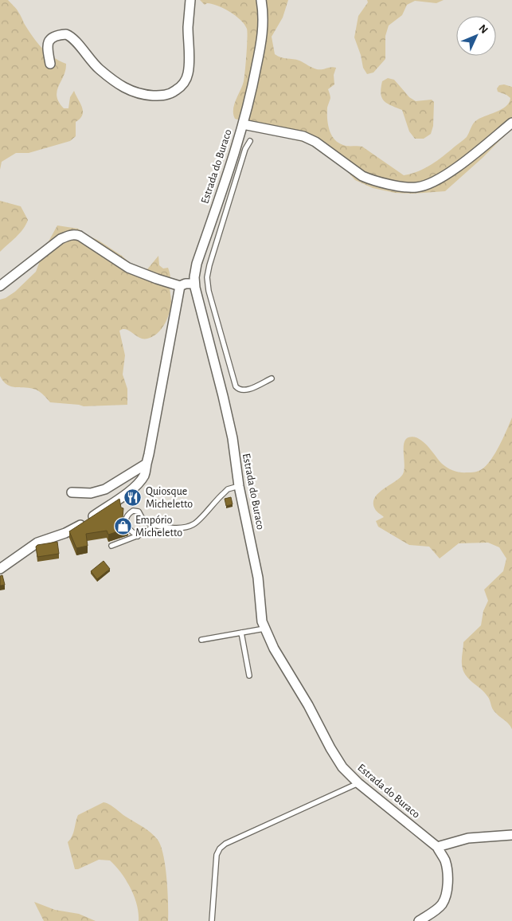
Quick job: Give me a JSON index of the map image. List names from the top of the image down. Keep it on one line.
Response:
{"streets":{"street":["Estrada do Buraco"]},"places":{"restaurant":["Quiosque Micheletto"],"shop":["Empório Micheletto"]},"north":"top right"}
